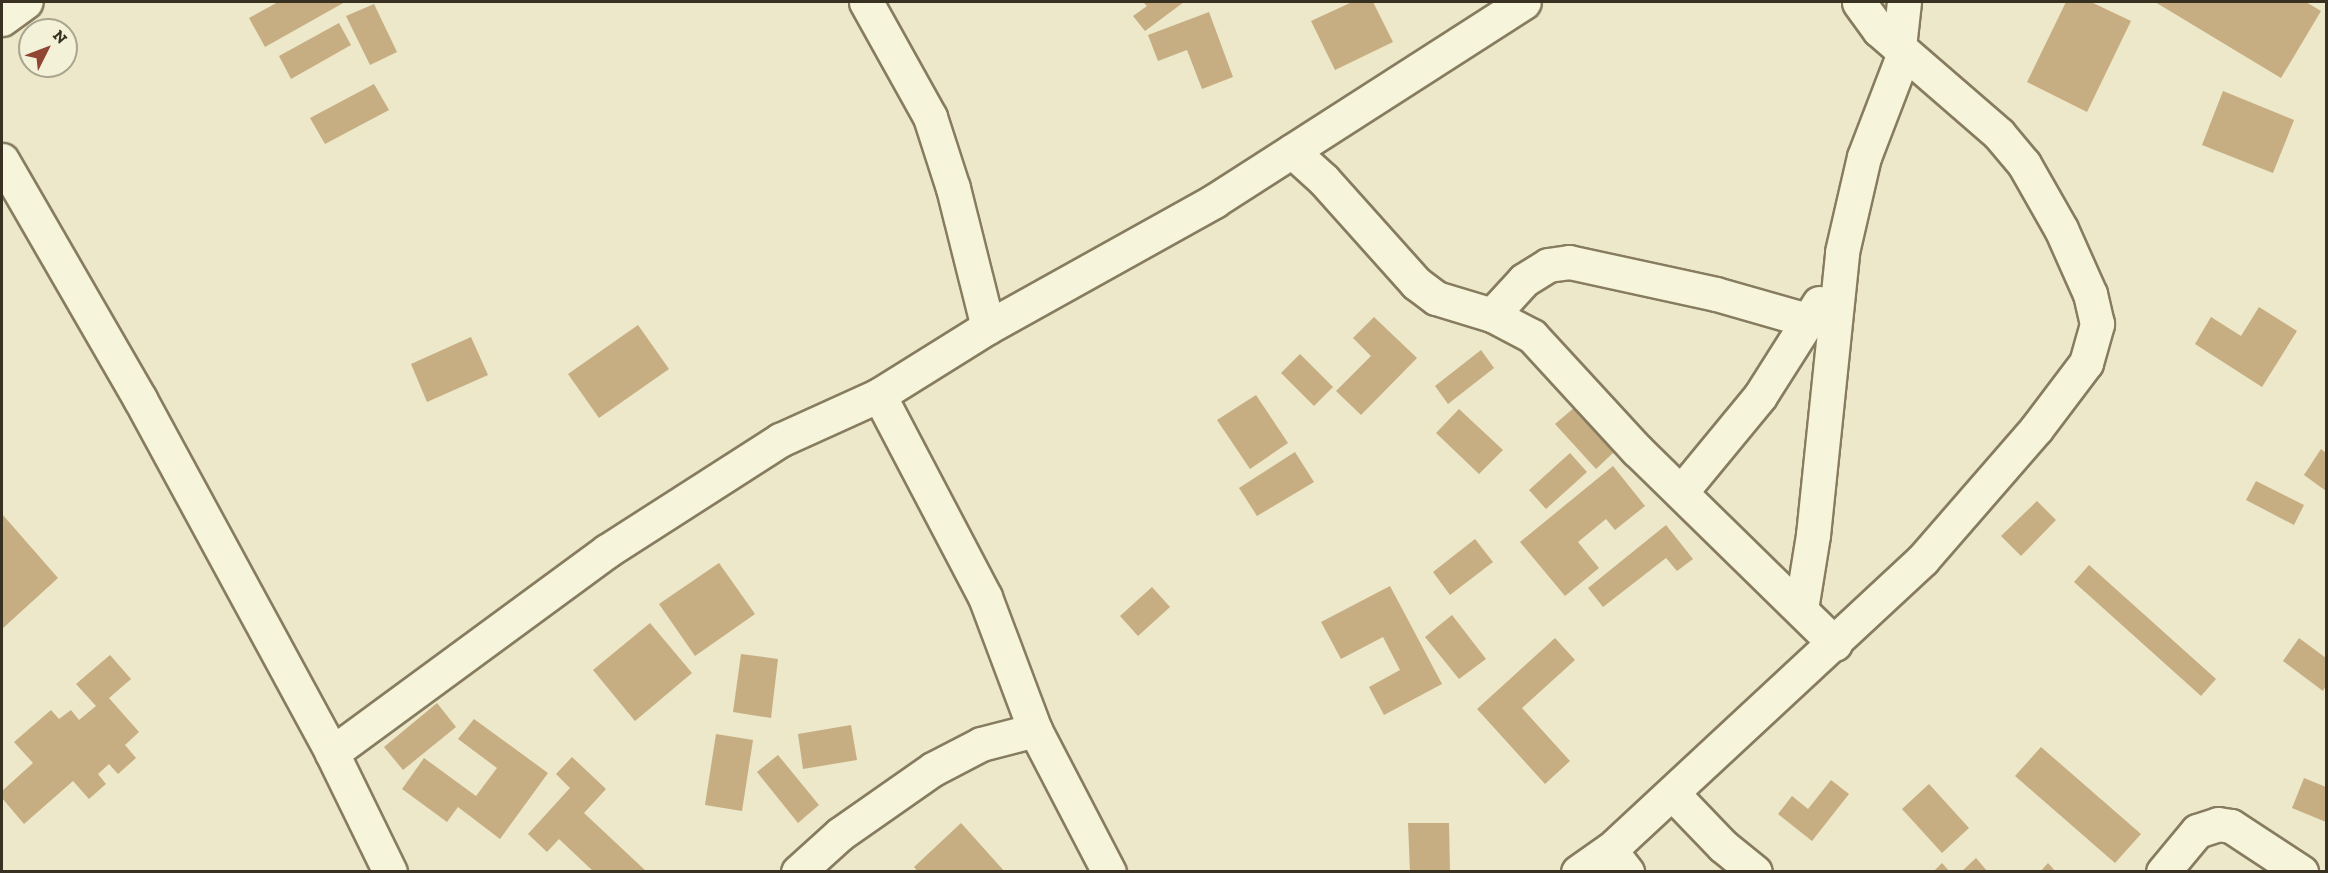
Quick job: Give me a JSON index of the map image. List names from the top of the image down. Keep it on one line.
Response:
{"north":"top right"}
